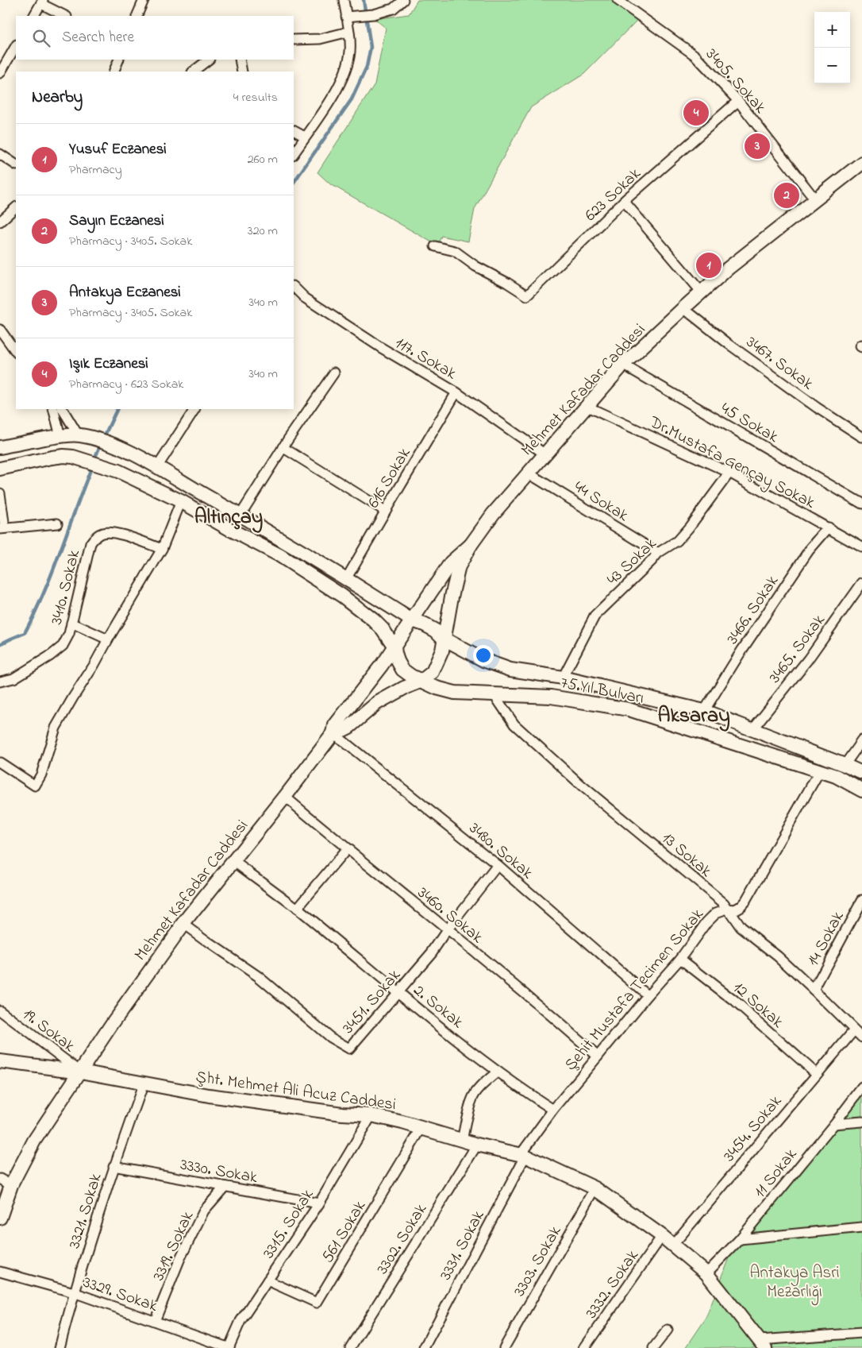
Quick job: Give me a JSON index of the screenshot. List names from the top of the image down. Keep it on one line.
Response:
{"streets":{"main road":["Mehmet Kafadar Caddesi","75.Yıl Bulvarı","Şht. Mehmet Ali Acuz Caddesi"],"street":["3405. Sokak","623 Sokak","117. Sokak","3467. Sokak","45 Sokak","Dr.Mustafa Gençay Sokak","616 Sokak","44 Sokak","43 Sokak","3410. Sokak","3466. Sokak","3465. Sokak","3480. Sokak","13 Sokak","3460. Sokak","14 Sokak","Şehit Mustafa Tecimen Sokak","3451. Sokak","12 Sokak","2. Sokak","19. Sokak","3454. Sokak","3330. Sokak","11 Sokak","3321. Sokak","3315. Sokak","561 Sokak","3302. Sokak","3331. Sokak","3319. Sokak","3303. Sokak","3332. Sokak","3329. Sokak"]},"crossings":[["3405. Sokak","623 Sokak"],["3405. Sokak","Mehmet Kafadar Caddesi"],["117. Sokak","Mehmet Kafadar Caddesi"],["117. Sokak","616 Sokak"],["3467. Sokak","Mehmet Kafadar Caddesi"],["Mehmet Kafadar Caddesi","45 Sokak"],["Mehmet Kafadar Caddesi","Dr.Mustafa Gençay Sokak"],["Mehmet Kafadar Caddesi","44 Sokak"],["Mehmet Kafadar Caddesi","75.Yıl Bulvarı"],["Mehmet Kafadar Caddesi","3480. Sokak"],["Mehmet Kafadar Caddesi","3460. Sokak"],["Mehmet Kafadar Caddesi","3451. Sokak"],["Mehmet Kafadar Caddesi","2. Sokak"],["Mehmet Kafadar Caddesi","19. Sokak"],["Mehmet Kafadar Caddesi","Şht. Mehmet Ali Acuz Caddesi"],["Dr.Mustafa Gençay Sokak","43 Sokak"],["Dr.Mustafa Gençay Sokak","3466. Sokak"],["44 Sokak","43 Sokak"],["43 Sokak","75.Yıl Bulvarı"],["3466. Sokak","75.Yıl Bulvarı"],["3465. Sokak","75.Yıl Bulvarı"],["75.Yıl Bulvarı","13 Sokak"],["75.Yıl Bulvarı","Şehit Mustafa Tecimen Sokak"],["3480. Sokak","Şehit Mustafa Tecimen Sokak"],["3480. Sokak","3451. Sokak"],["13 Sokak","14 Sokak"],["13 Sokak","Şehit Mustafa Tecimen Sokak"],["13 Sokak","3454. Sokak"],["3460. Sokak","Şehit Mustafa Tecimen Sokak"],["3460. Sokak","3451. Sokak"],["Şehit Mustafa Tecimen Sokak","12 Sokak"],["Şehit Mustafa Tecimen Sokak","2. Sokak"],["Şehit Mustafa Tecimen Sokak","Şht. Mehmet Ali Acuz Caddesi"],["Şehit Mustafa Tecimen Sokak","3331. Sokak"],["3451. Sokak","2. Sokak"],["12 Sokak","3454. Sokak"],["19. Sokak","Şht. Mehmet Ali Acuz Caddesi"],["Şht. Mehmet Ali Acuz Caddesi","3454. Sokak"],["Şht. Mehmet Ali Acuz Caddesi","11 Sokak"],["Şht. Mehmet Ali Acuz Caddesi","3321. Sokak"],["Şht. Mehmet Ali Acuz Caddesi","3315. Sokak"],["Şht. Mehmet Ali Acuz Caddesi","561 Sokak"],["Şht. Mehmet Ali Acuz Caddesi","3302. Sokak"],["Şht. Mehmet Ali Acuz Caddesi","3331. Sokak"],["Şht. Mehmet Ali Acuz Caddesi","3303. Sokak"],["Şht. Mehmet Ali Acuz Caddesi","3332. Sokak"],["3330. Sokak","3321. Sokak"],["3330. Sokak","3315. Sokak"],["3330. Sokak","3319. Sokak"],["3321. Sokak","3329. Sokak"],["3315. Sokak","561 Sokak"],["3315. Sokak","3329. Sokak"],["3319. Sokak","3329. Sokak"]],"districts":["Altınçay","Aksaray"],"parks":["Antakya Asri Mezarlığı"],"page":{"map_buttons":["+","−"],"search":"Search here","heading":["Nearby","4 results"],"pins":["4","3","2","1"],"list":[{"mark":"1","name":"Yusuf Eczanesi","note":"Pharmacy","value":"260 m"},{"mark":"2","name":"Sayın Eczanesi","note":"Pharmacy · 3405. Sokak","value":"320 m"},{"mark":"3","name":"Antakya Eczanesi","note":"Pharmacy · 3405. Sokak","value":"340 m"},{"mark":"4","name":"Işık Eczanesi","note":"Pharmacy · 623 Sokak","value":"340 m"}]}}
